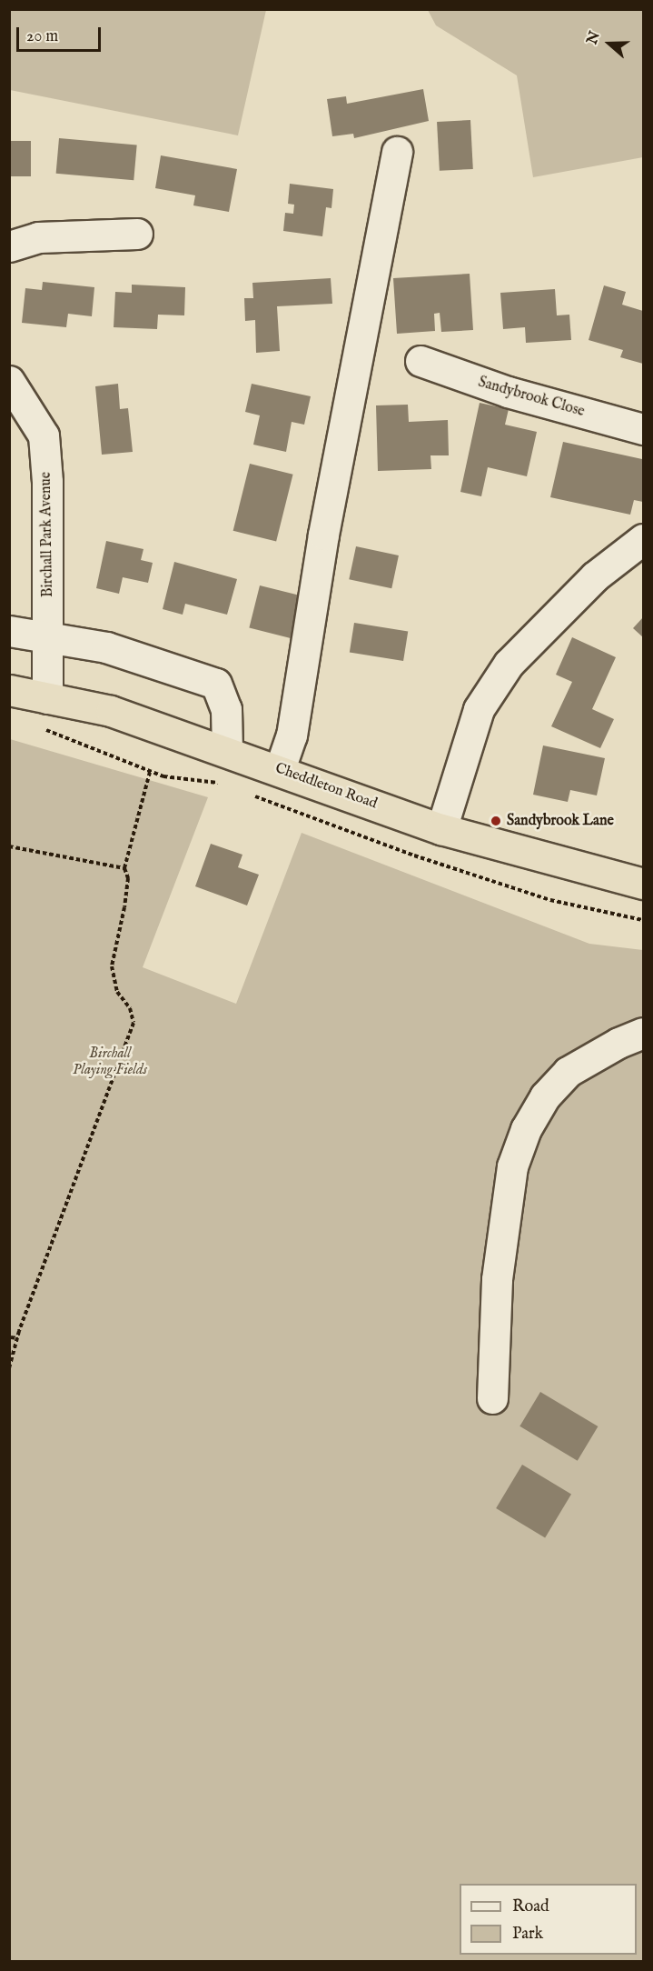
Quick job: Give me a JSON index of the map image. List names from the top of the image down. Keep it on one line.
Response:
{"streets":{"highway":["Cheddleton Road"],"street":["Sandybrook Close","Birchall Park Avenue"]},"crossings":[["Birchall Park Avenue","Cheddleton Road"]],"parks":["Birchall Playing Fields"],"places":["Sandybrook Lane"],"legend":["Road","Park"],"scale_bar":"20 m","north":"left"}
